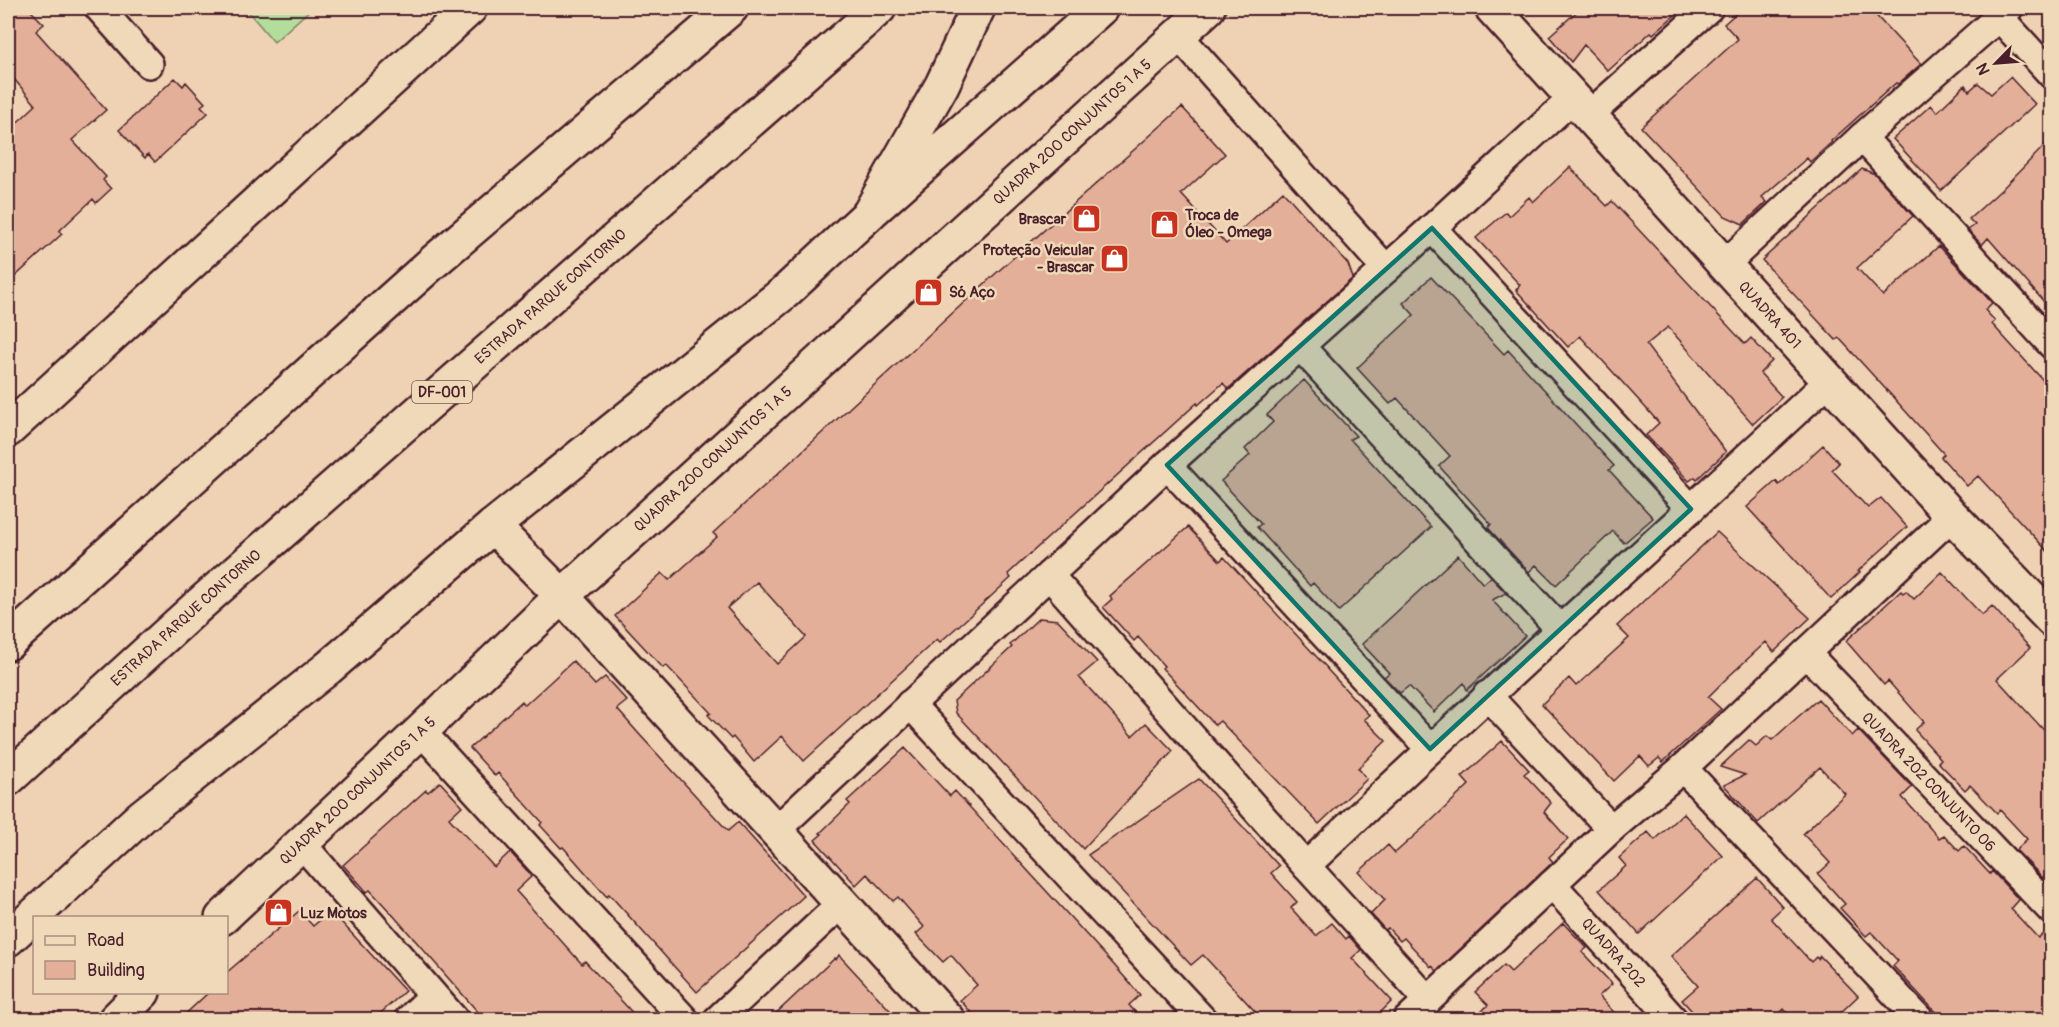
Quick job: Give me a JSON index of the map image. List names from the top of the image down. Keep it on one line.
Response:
{"streets":{"main road":["QUADRA 200 CONJUNTOS 1 A 5","ESTRADA PARQUE CONTORNO","QUADRA 401","DF-001"],"street":["QUADRA 202 CONJUNTO 06","QUADRA 202"]},"places":{"shop":["Brascar","Troca de Óleo - Omega","Proteção Veicular - Brascar","Só Aço","Luz Motos"]},"legend":["Road","Building"],"north":"bottom left"}
